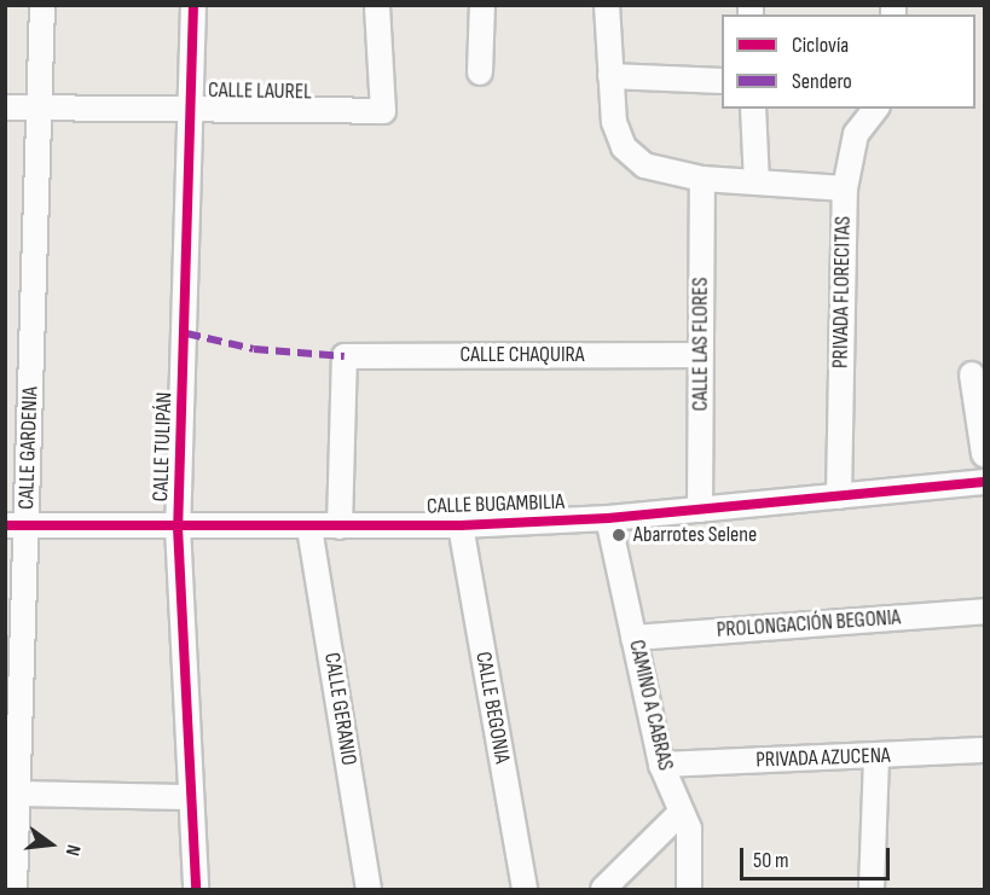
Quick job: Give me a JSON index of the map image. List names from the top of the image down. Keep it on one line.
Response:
{"streets":{"street":["CALLE LAUREL","PRIVADA FLORECITAS","CALLE LAS FLORES","CALLE CHAQUIRA","CALLE TULIPÁN","CALLE GARDENIA","CALLE BUGAMBILIA","PROLONGACIÓN BEGONIA","CAMINO A CABRAS","CALLE BEGONIA","CALLE GERANIO","PRIVADA AZUCENA"]},"crossings":[["CALLE LAUREL","CALLE TULIPÁN"],["CALLE LAUREL","CALLE GARDENIA"],["PRIVADA FLORECITAS","CALLE LAS FLORES"],["PRIVADA FLORECITAS","CALLE BUGAMBILIA"],["CALLE LAS FLORES","CALLE CHAQUIRA"],["CALLE LAS FLORES","CALLE BUGAMBILIA"],["CALLE CHAQUIRA","CALLE BUGAMBILIA"],["CALLE TULIPÁN","CALLE BUGAMBILIA"],["CALLE GARDENIA","CALLE BUGAMBILIA"],["CALLE BUGAMBILIA","CAMINO A CABRAS"],["CALLE BUGAMBILIA","CALLE BEGONIA"],["CALLE BUGAMBILIA","CALLE GERANIO"],["PROLONGACIÓN BEGONIA","CAMINO A CABRAS"],["CAMINO A CABRAS","PRIVADA AZUCENA"]],"places":["Abarrotes Selene"],"legend":["Ciclovía","Sendero"],"scale_bar":"50 m","north":"right"}
